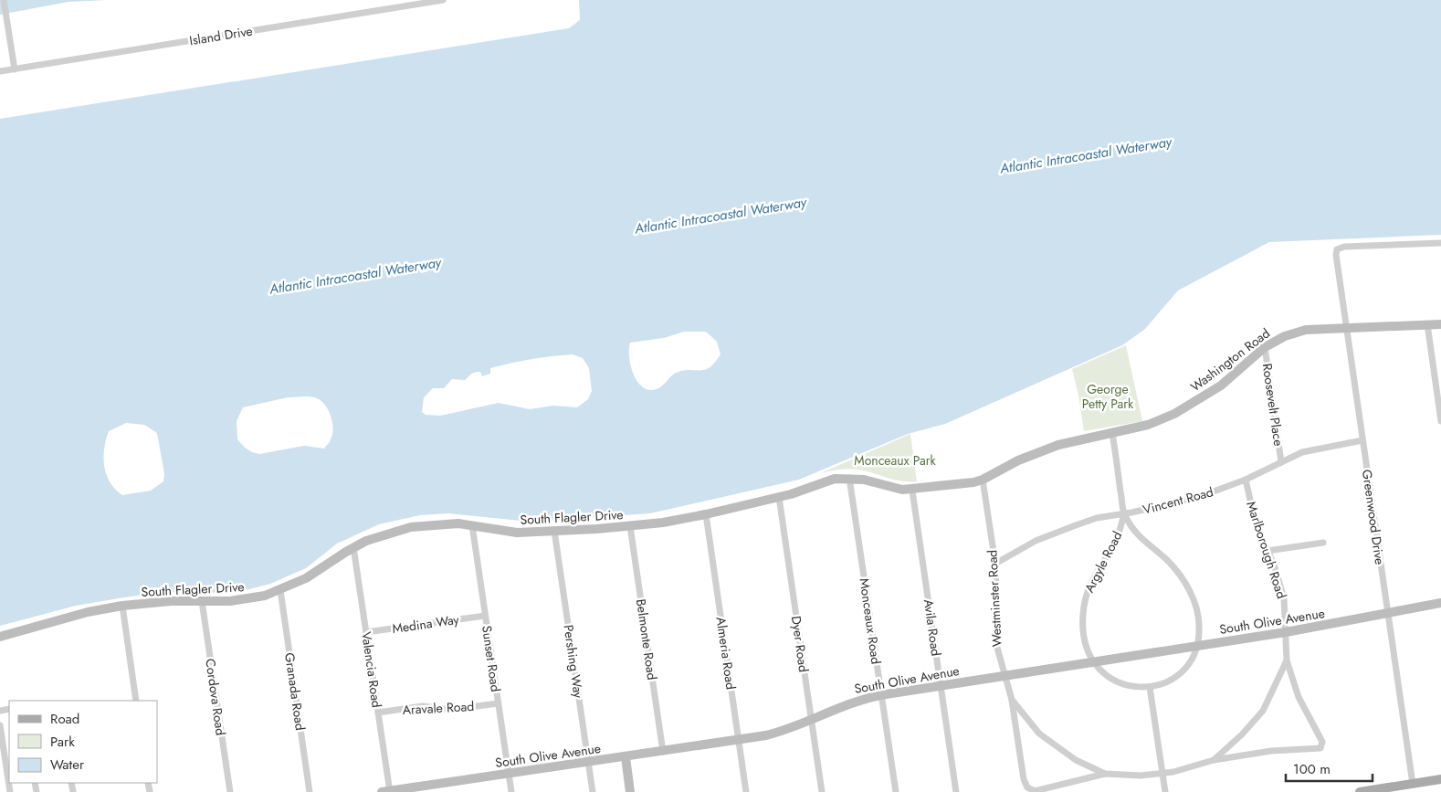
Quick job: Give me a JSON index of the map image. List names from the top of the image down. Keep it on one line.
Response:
{"streets":{"street":["Island Drive","Washington Road","Roosevelt Place","Vincent Road","South Flagler Drive","Greenwood Drive","Marlborough Road","Argyle Road","Westminster Road","Monceaux Road","South Olive Avenue","Medina Way","Avila Road","Belmonte Road","Dyer Road","Almeria Road","Sunset Road","Pershing Way","Valencia Road","Granada Road","Cordova Road","Aravale Road"]},"crossings":[["Washington Road","Roosevelt Place"],["Washington Road","South Flagler Drive"],["Washington Road","Greenwood Drive"],["Washington Road","Westminster Road"],["Washington Road","Avila Road"],["Roosevelt Place","Vincent Road"],["Vincent Road","Greenwood Drive"],["Vincent Road","Marlborough Road"],["Vincent Road","Argyle Road"],["Vincent Road","Westminster Road"],["South Flagler Drive","Monceaux Road"],["South Flagler Drive","Avila Road"],["South Flagler Drive","Belmonte Road"],["South Flagler Drive","Dyer Road"],["South Flagler Drive","Almeria Road"],["South Flagler Drive","Sunset Road"],["South Flagler Drive","Pershing Way"],["South Flagler Drive","Valencia Road"],["South Flagler Drive","Granada Road"],["South Flagler Drive","Cordova Road"],["Greenwood Drive","South Olive Avenue"],["Marlborough Road","Westminster Road"],["Marlborough Road","South Olive Avenue"],["Argyle Road","South Olive Avenue"],["Westminster Road","South Olive Avenue"],["Monceaux Road","South Olive Avenue"],["South Olive Avenue","Avila Road"],["South Olive Avenue","Belmonte Road"],["South Olive Avenue","Dyer Road"],["South Olive Avenue","Almeria Road"],["South Olive Avenue","Sunset Road"],["South Olive Avenue","Pershing Way"],["South Olive Avenue","Valencia Road"],["Medina Way","Sunset Road"],["Medina Way","Valencia Road"],["Sunset Road","Aravale Road"],["Valencia Road","Aravale Road"]],"water":["Atlantic Intracoastal Waterway"],"parks":["George Petty Park","Monceaux Park"],"legend":["Road","Park","Water"],"scale_bar":"100 m"}
